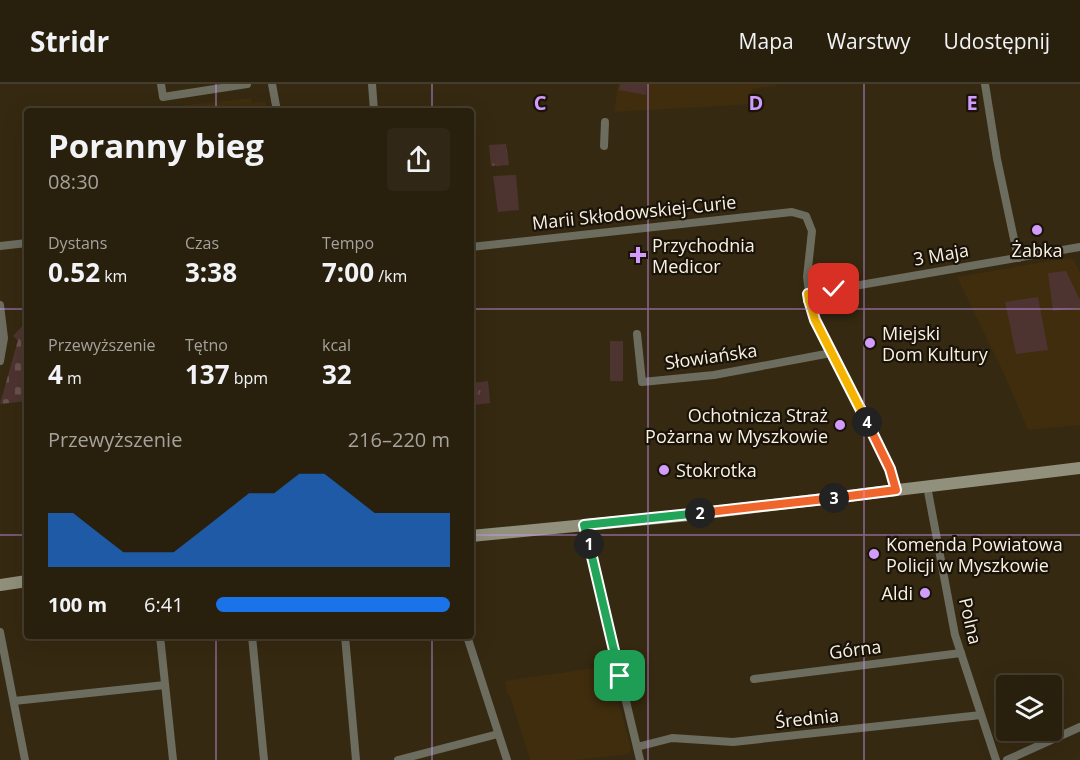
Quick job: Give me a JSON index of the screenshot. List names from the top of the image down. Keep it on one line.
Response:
{"streets":{"street":["Marii Skłodowskiej-Curie","3 Maja","Słowiańska","Polna","Górna","Średnia"]},"crossings":[["Marii Skłodowskiej-Curie","3 Maja"],["Polna","Górna"],["Polna","Średnia"]],"places":{"other":["Żabka","Miejski Dom Kultury","Ochotnicza Straż Pożarna w Myszkowie","Stokrotka","Komenda Powiatowa Policji w Myszkowie","Aldi"],"health":["Przychodnia Medicor"]},"page":{"header":"Stridr","nav":["Mapa","Warstwy","Udostępnij"],"heading":["Poranny bieg","08:30"],"stats":[["Dystans","0.52 km"],["Czas","3:38"],["Tempo","7:00 /km"],["Przewyższenie","4 m"],["Tętno","137 bpm"],["kcal","32"]],"pins":["4","3","2","1"],"chart":["Przewyższenie","216–220 m"],"list":[{"name":"100 m","note":"6:41"}]},"grid":{"columns":["C","D","E"]}}
